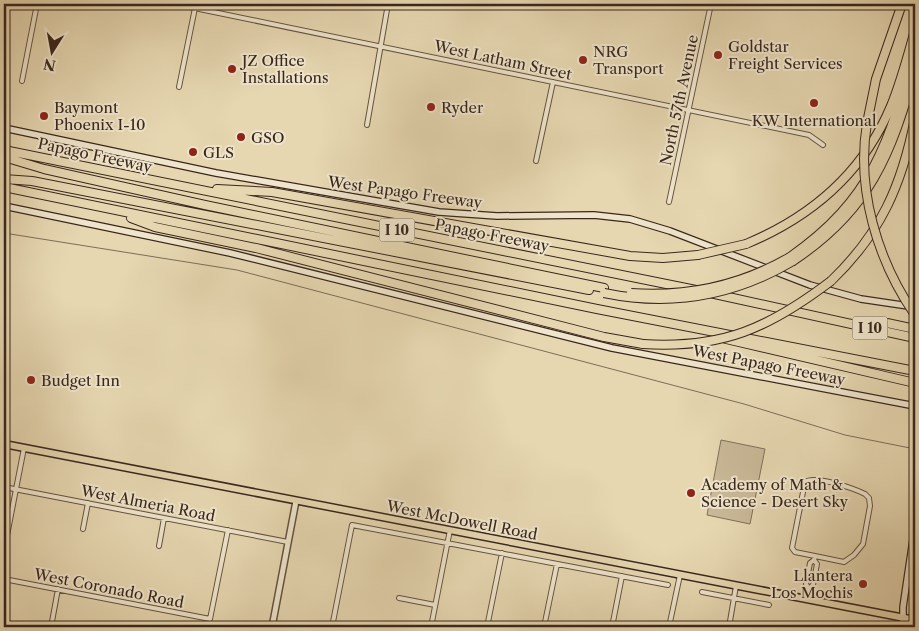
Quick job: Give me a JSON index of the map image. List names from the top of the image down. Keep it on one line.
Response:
{"streets":{"highway":["Papago Freeway","I 10"],"main road":["West Papago Freeway","West McDowell Road"],"street":["West Latham Street","North 57th Avenue","West Almeria Road","West Coronado Road"]},"crossings":[["West Latham Street","North 57th Avenue"],["West Almeria Road","West Coronado Road"]],"places":["Goldstar Freight Services","NRG Transport","JZ Office Installations","KW International","Ryder","Baymont Phoenix I-10","GSO","GLS","Budget Inn","Academy of Math & Science - Desert Sky","Llantera Los Mochis"],"north":"bottom"}
